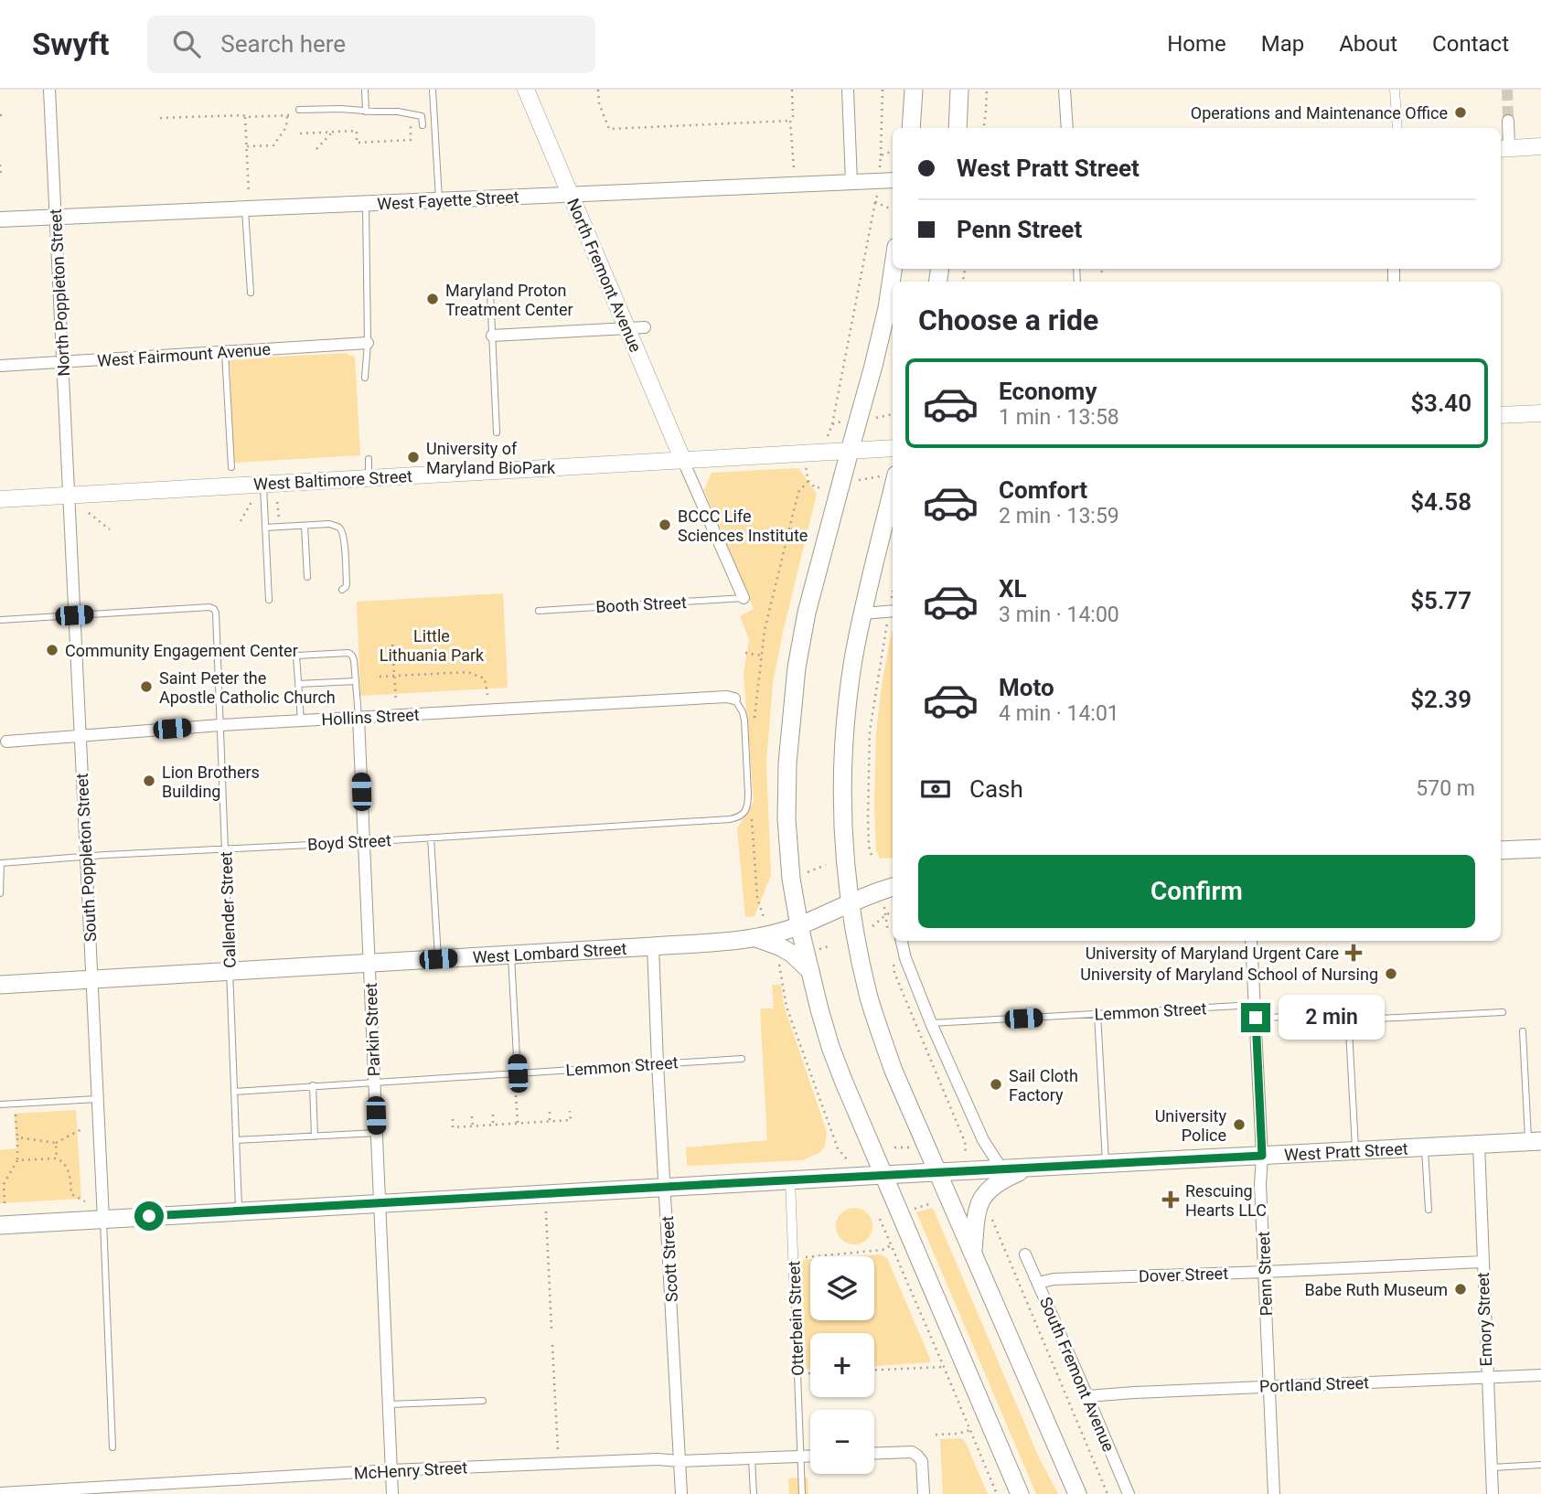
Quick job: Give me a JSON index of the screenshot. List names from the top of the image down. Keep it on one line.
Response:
{"streets":{"main road":["North Fremont Avenue","West Baltimore Street","West Lombard Street","West Pratt Street"],"street":["West Fayette Street","North Poppleton Street","West Fairmount Avenue","Hollins Street","South Poppleton Street","Parkin Street","Scott Street","Penn Street","Dover Street","Otterbein Street","Emory Street","South Fremont Avenue","Portland Street","McHenry Street"],"lane":["Booth Street","Boyd Street","Callender Street","Lemmon Street"]},"crossings":[["West Fayette Street","North Fremont Avenue"],["West Fayette Street","North Poppleton Street"],["North Fremont Avenue","West Baltimore Street"],["North Poppleton Street","West Fairmount Avenue"],["North Poppleton Street","West Baltimore Street"],["North Poppleton Street","South Poppleton Street"],["West Baltimore Street","South Poppleton Street"],["Hollins Street","Boyd Street"],["Hollins Street","South Poppleton Street"],["Hollins Street","Callender Street"],["Hollins Street","Parkin Street"],["Boyd Street","South Poppleton Street"],["Boyd Street","Callender Street"],["Boyd Street","Parkin Street"],["South Poppleton Street","Callender Street"],["South Poppleton Street","West Lombard Street"],["South Poppleton Street","West Pratt Street"],["Callender Street","West Lombard Street"],["Callender Street","Lemmon Street"],["Callender Street","West Pratt Street"],["West Lombard Street","Parkin Street"],["West Lombard Street","Scott Street"],["Lemmon Street","Parkin Street"],["Lemmon Street","Scott Street"],["Lemmon Street","Penn Street"],["Parkin Street","West Pratt Street"],["Parkin Street","McHenry Street"],["West Pratt Street","Scott Street"],["West Pratt Street","Penn Street"],["West Pratt Street","Otterbein Street"],["West Pratt Street","Emory Street"],["Scott Street","McHenry Street"],["Penn Street","Dover Street"],["Penn Street","Portland Street"],["Dover Street","Emory Street"],["Dover Street","South Fremont Avenue"],["Otterbein Street","McHenry Street"],["Emory Street","Portland Street"],["South Fremont Avenue","Portland Street"]],"parks":["Little Lithuania Park"],"places":{"other":["Operations and Maintenance Office","Maryland Proton Treatment Center","University of Maryland BioPark","BCCC Life Sciences Institute","Community Engagement Center","Saint Peter the Apostle Catholic Church","Lion Brothers Building","University of Maryland School of Nursing","Sail Cloth Factory","University Police","Babe Ruth Museum"],"health":["University of Maryland Urgent Care","Rescuing Hearts LLC"]},"page":{"header":"Swyft","search":"Search here","nav":["Home","Map","About","Contact"],"banner":["West Pratt Street","Penn Street"],"heading":"Choose a ride","list":[{"name":"Economy","note":"1 min · 13:58","value":"$3.40"},{"name":"Comfort","note":"2 min · 13:59","value":"$4.58"},{"name":"XL","note":"3 min · 14:00","value":"$5.77"},{"name":"Moto","note":"4 min · 14:01","value":"$2.39"}],"pay":["Cash","570 m"],"buttons":"Confirm","bubble":"2 min","map_buttons":["+","−"]}}
